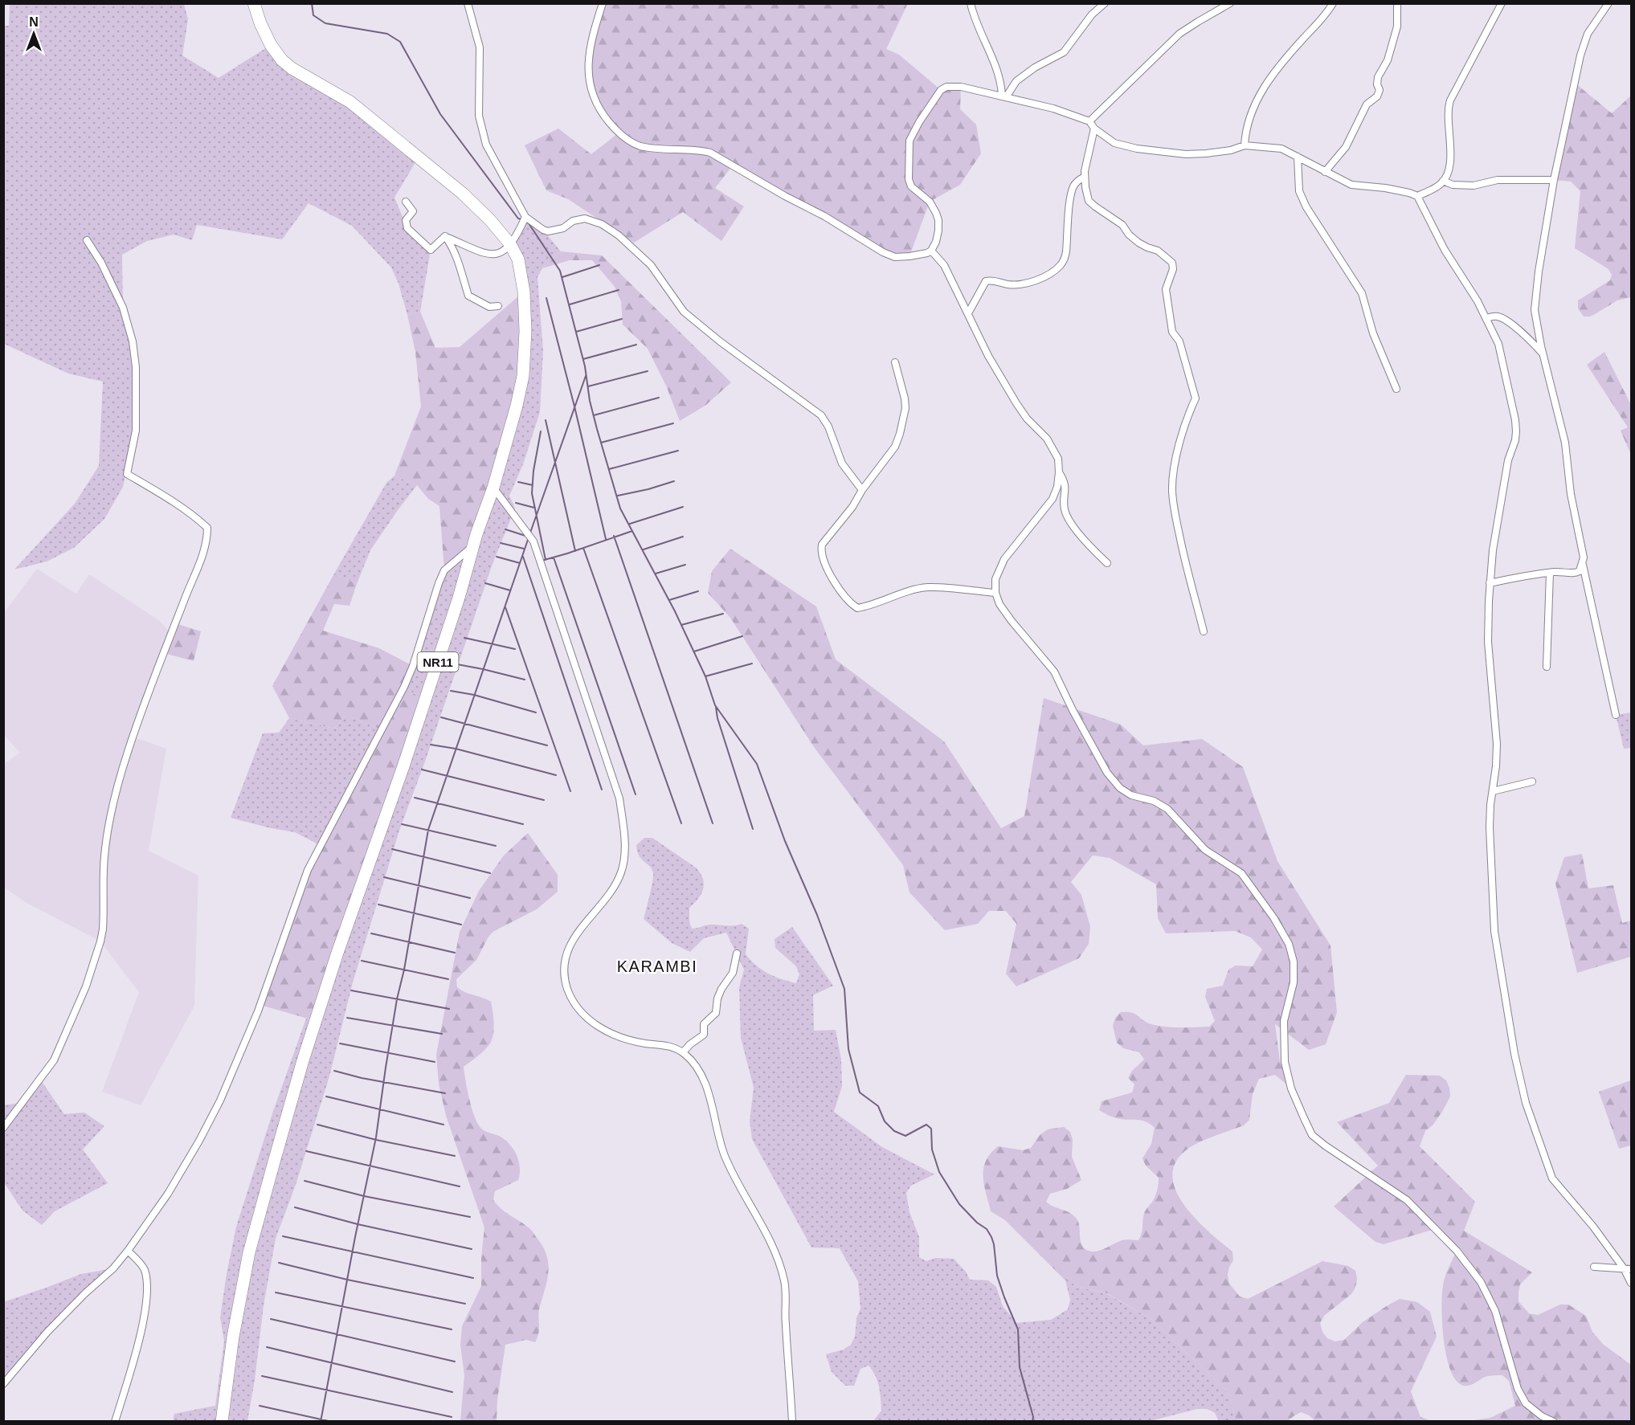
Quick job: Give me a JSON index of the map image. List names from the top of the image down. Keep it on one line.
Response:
{"streets":{"highway":["NR11"]},"districts":["KARAMBI"],"north":"top"}
